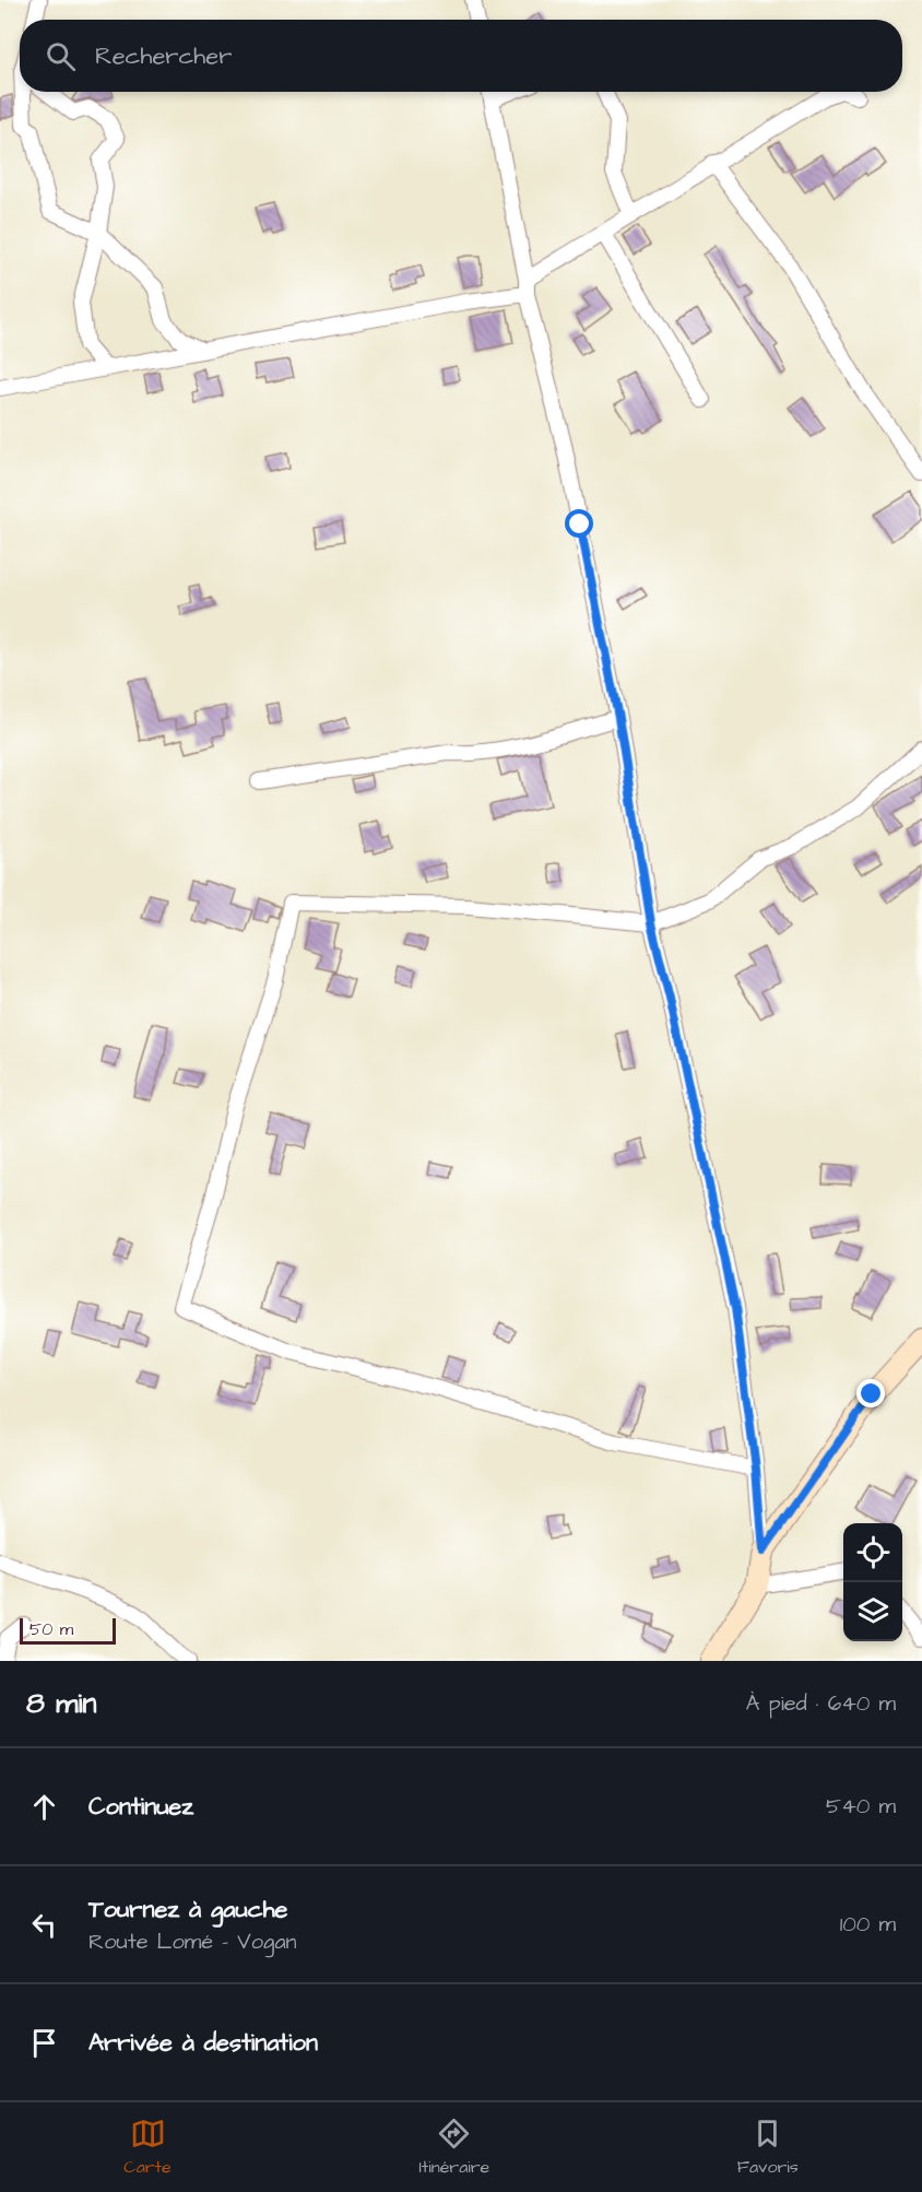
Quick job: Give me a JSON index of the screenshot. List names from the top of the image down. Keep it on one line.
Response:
{"scale_bar":"50 m","page":{"search":"Rechercher","scale":"50 m","heading":["8 min","À pied · 640 m"],"list":[["Continuez","540 m"],["Tournez à gauche","Route Lomé - Vogan","100 m"],"Arrivée à destination"],"nav":["Carte","Itinéraire","Favoris"]}}
